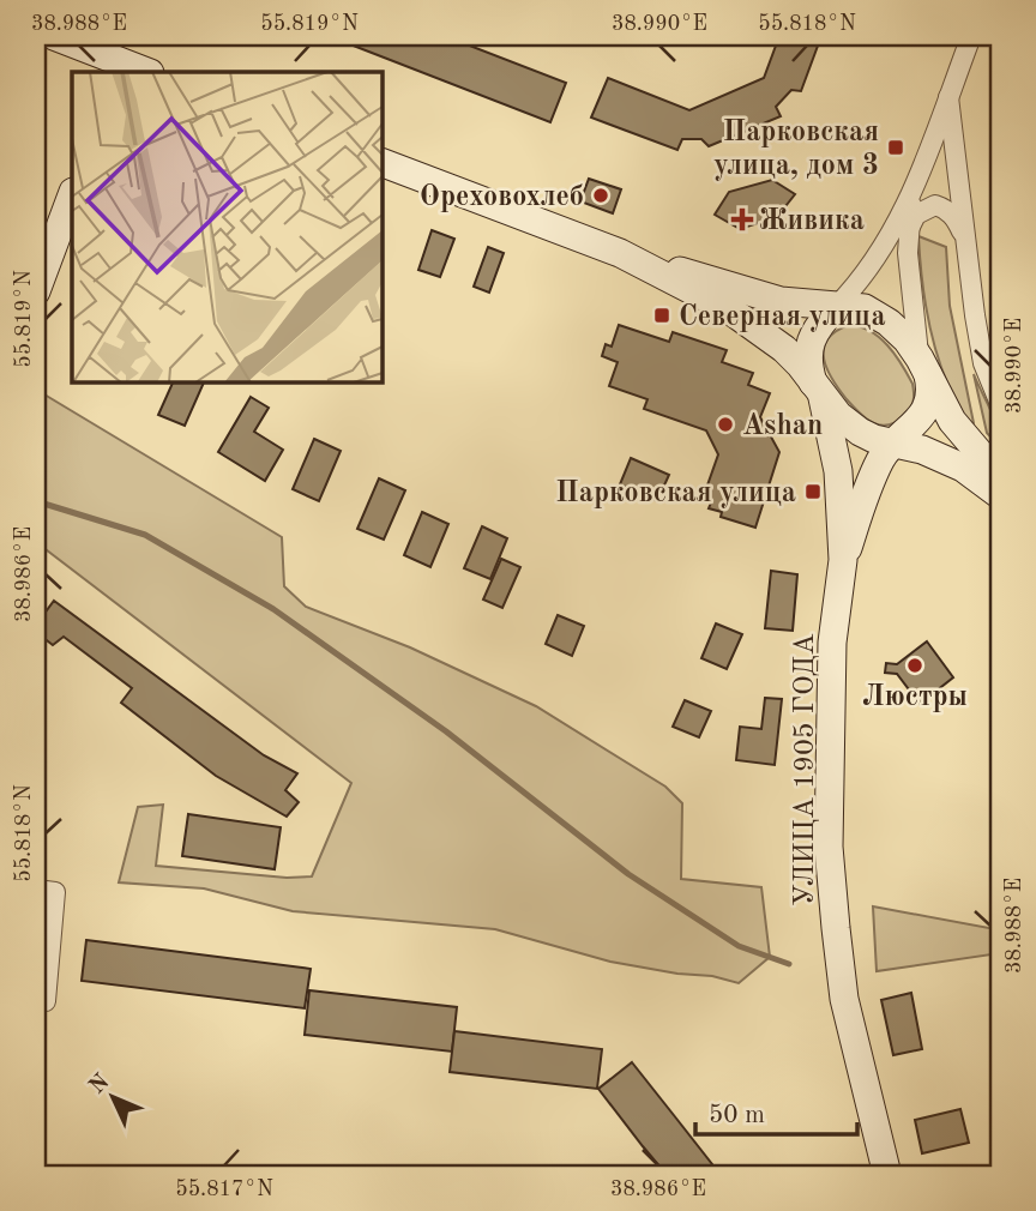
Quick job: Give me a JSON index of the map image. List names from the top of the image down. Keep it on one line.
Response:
{"streets":{"main road":["УЛИЦА 1905 ГОДА"]},"places":{"transit":["Парковская улица, дом 3","Северная улица","Парковская улица"],"other":["Ореховохлеб","Аshan","Люстры"],"health":["Живика"]},"scale_bar":"50 m","north":"top left","coordinates":["38.988°E","55.819°N","38.990°E","55.818°N","38.986°E","55.817°N"]}
